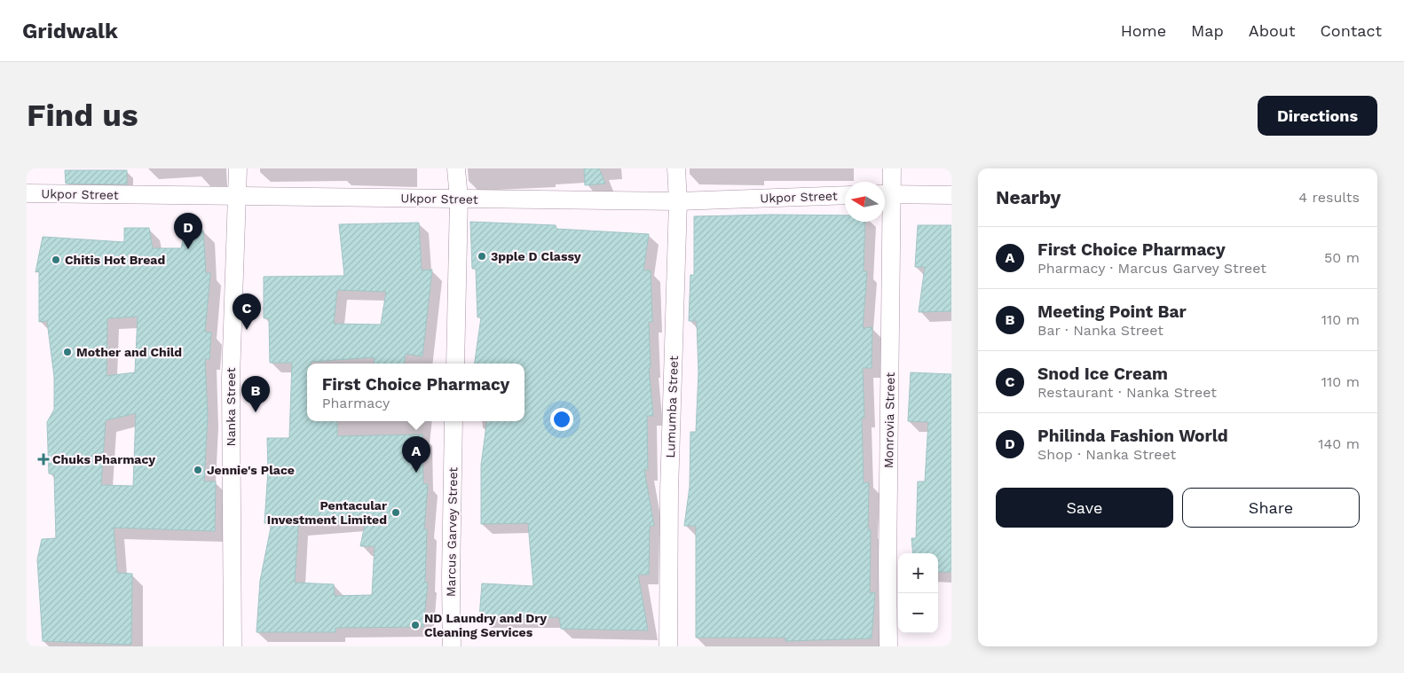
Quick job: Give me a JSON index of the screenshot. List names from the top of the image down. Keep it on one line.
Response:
{"streets":{"street":["Ukpor Street","Nanka Street","Lumumba Street","Monrovia Street","Marcus Garvey Street"]},"crossings":[["Ukpor Street","Nanka Street"],["Ukpor Street","Lumumba Street"]],"places":{"other":["3pple D Classy","Chitis Hot Bread","Mother and Child","Jennie's Place","Pentacular Investment Limited","ND Laundry and Dry Cleaning Services"],"health":["Chuks Pharmacy"]},"north":"left","page":{"header":"Gridwalk","nav":["Home","Map","About","Contact"],"buttons":["Directions",["Save","Share"]],"title":"Find us","heading":["Nearby","4 results"],"pins":["D","C","B","A"],"list":[{"mark":"A","name":"First Choice Pharmacy","note":"Pharmacy · Marcus Garvey Street","value":"50 m"},{"mark":"B","name":"Meeting Point Bar","note":"Bar · Nanka Street","value":"110 m"},{"mark":"C","name":"Snod Ice Cream","note":"Restaurant · Nanka Street","value":"110 m"},{"mark":"D","name":"Philinda Fashion World","note":"Shop · Nanka Street","value":"140 m"}],"popup":["First Choice Pharmacy","Pharmacy"],"map_buttons":["+","−"]}}
